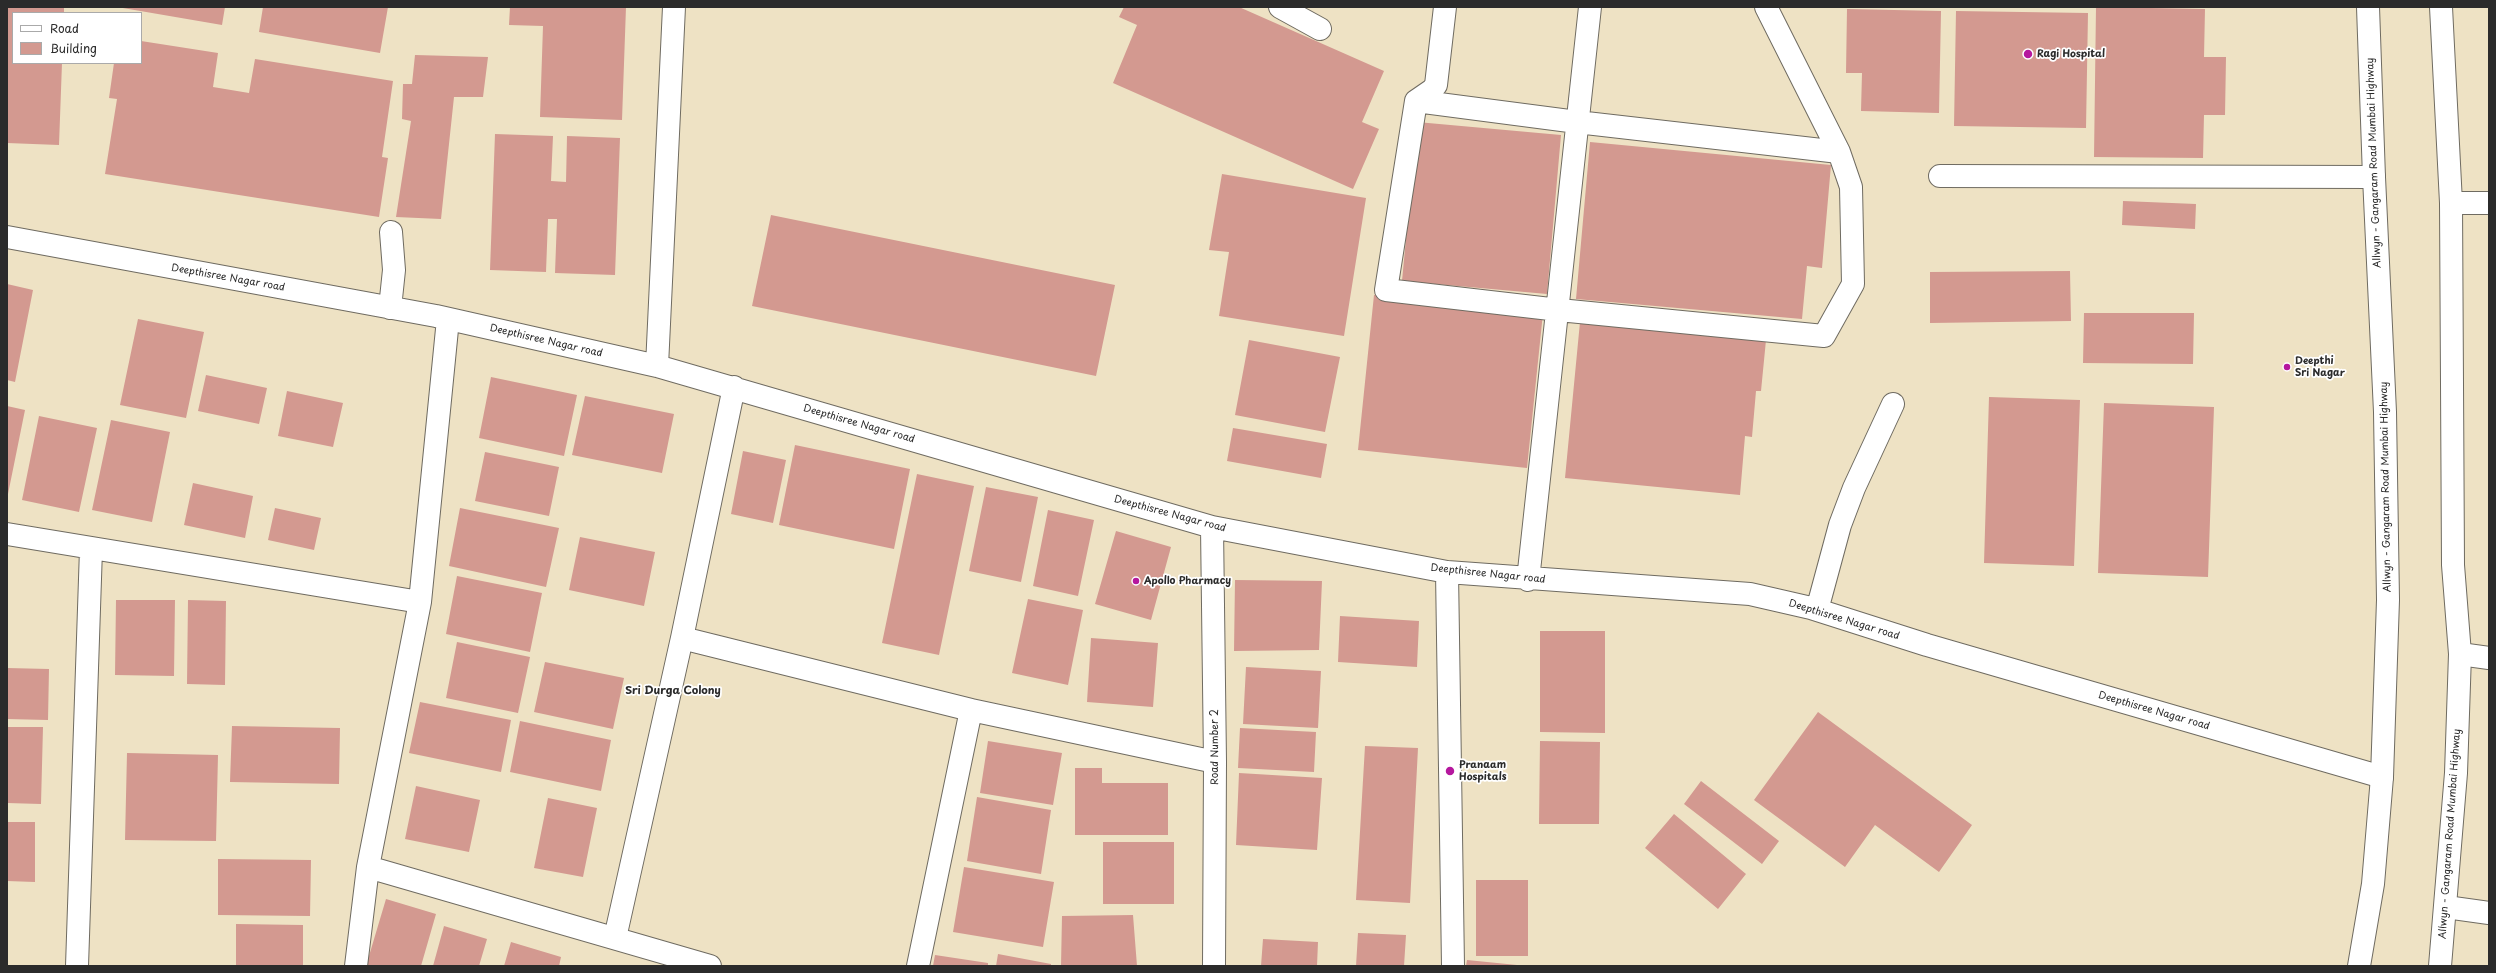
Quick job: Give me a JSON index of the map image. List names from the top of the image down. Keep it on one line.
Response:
{"streets":{"main road":["Allwyn - Gangaram Road Mumbai Highway","Deepthisree Nagar road","Road Number 2"]},"crossings":[["Allwyn - Gangaram Road Mumbai Highway","Deepthisree Nagar road"],["Deepthisree Nagar road","Road Number 2"]],"districts":["Sri Durga Colony"],"places":["Ragi Hospital","Deepthi Sri Nagar","Apollo Pharmacy","Pranaam Hospitals"],"legend":["Road","Building"]}
